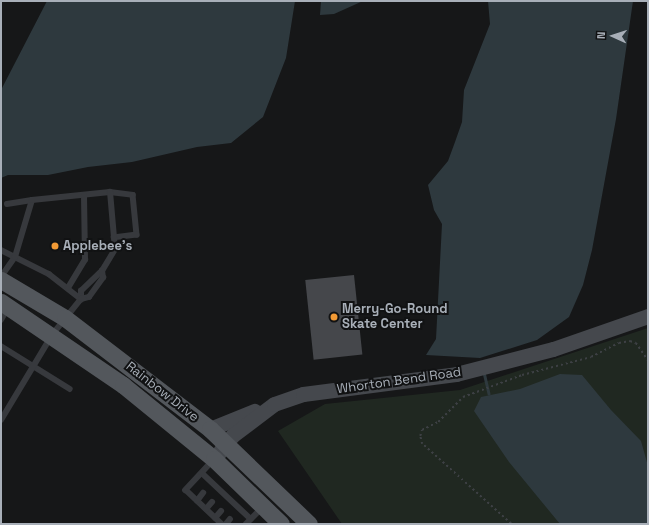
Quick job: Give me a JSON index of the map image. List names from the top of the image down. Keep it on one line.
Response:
{"streets":{"main road":["Whorton Bend Road","Rainbow Drive"]},"crossings":[["Whorton Bend Road","Rainbow Drive"]],"places":["Applebee's","Merry-Go-Round Skate Center"],"north":"left"}
